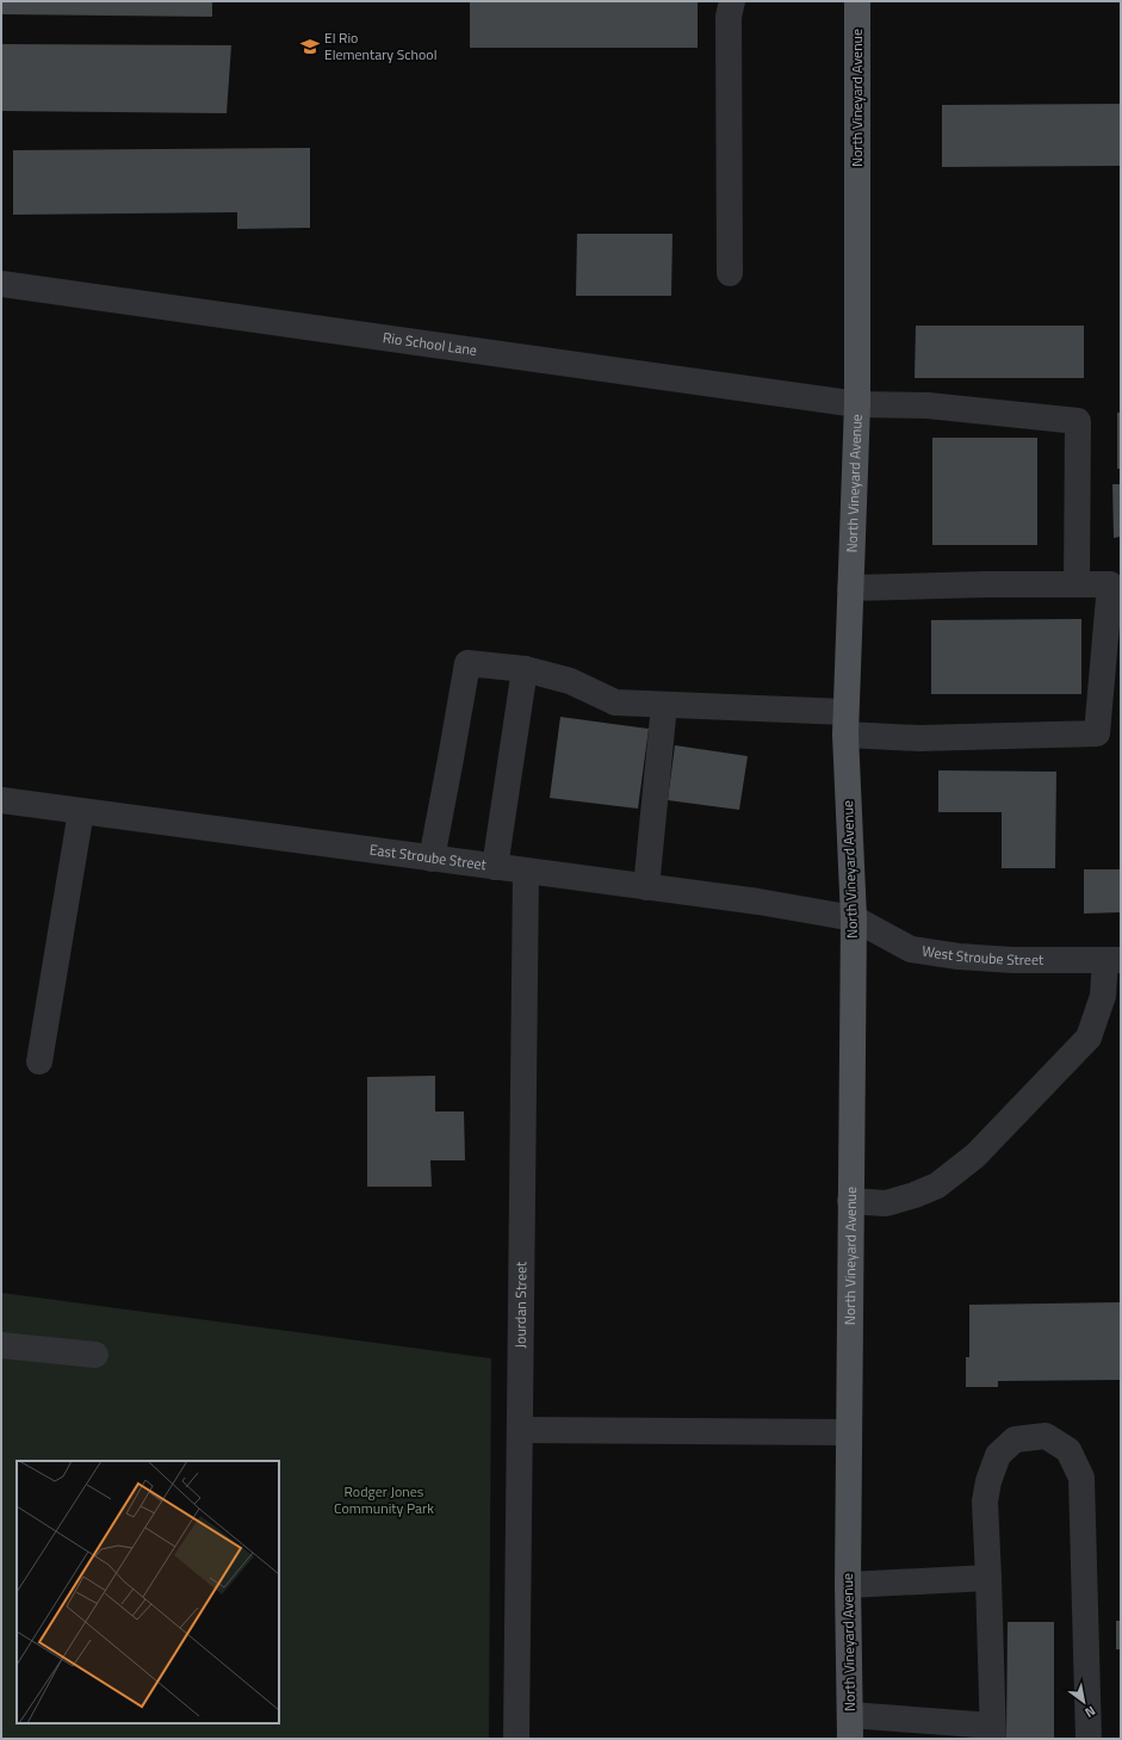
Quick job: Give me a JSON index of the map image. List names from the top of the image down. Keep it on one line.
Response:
{"streets":{"main road":["North Vineyard Avenue"],"street":["Rio School Lane","East Stroube Street","West Stroube Street","Jourdan Street"]},"crossings":[["North Vineyard Avenue","Rio School Lane"],["North Vineyard Avenue","East Stroube Street"],["North Vineyard Avenue","West Stroube Street"],["East Stroube Street","West Stroube Street"],["East Stroube Street","Jourdan Street"]],"parks":["Rodger Jones Community Park"],"places":{"school or university":["El Rio Elementary School"]},"north":"bottom right"}
